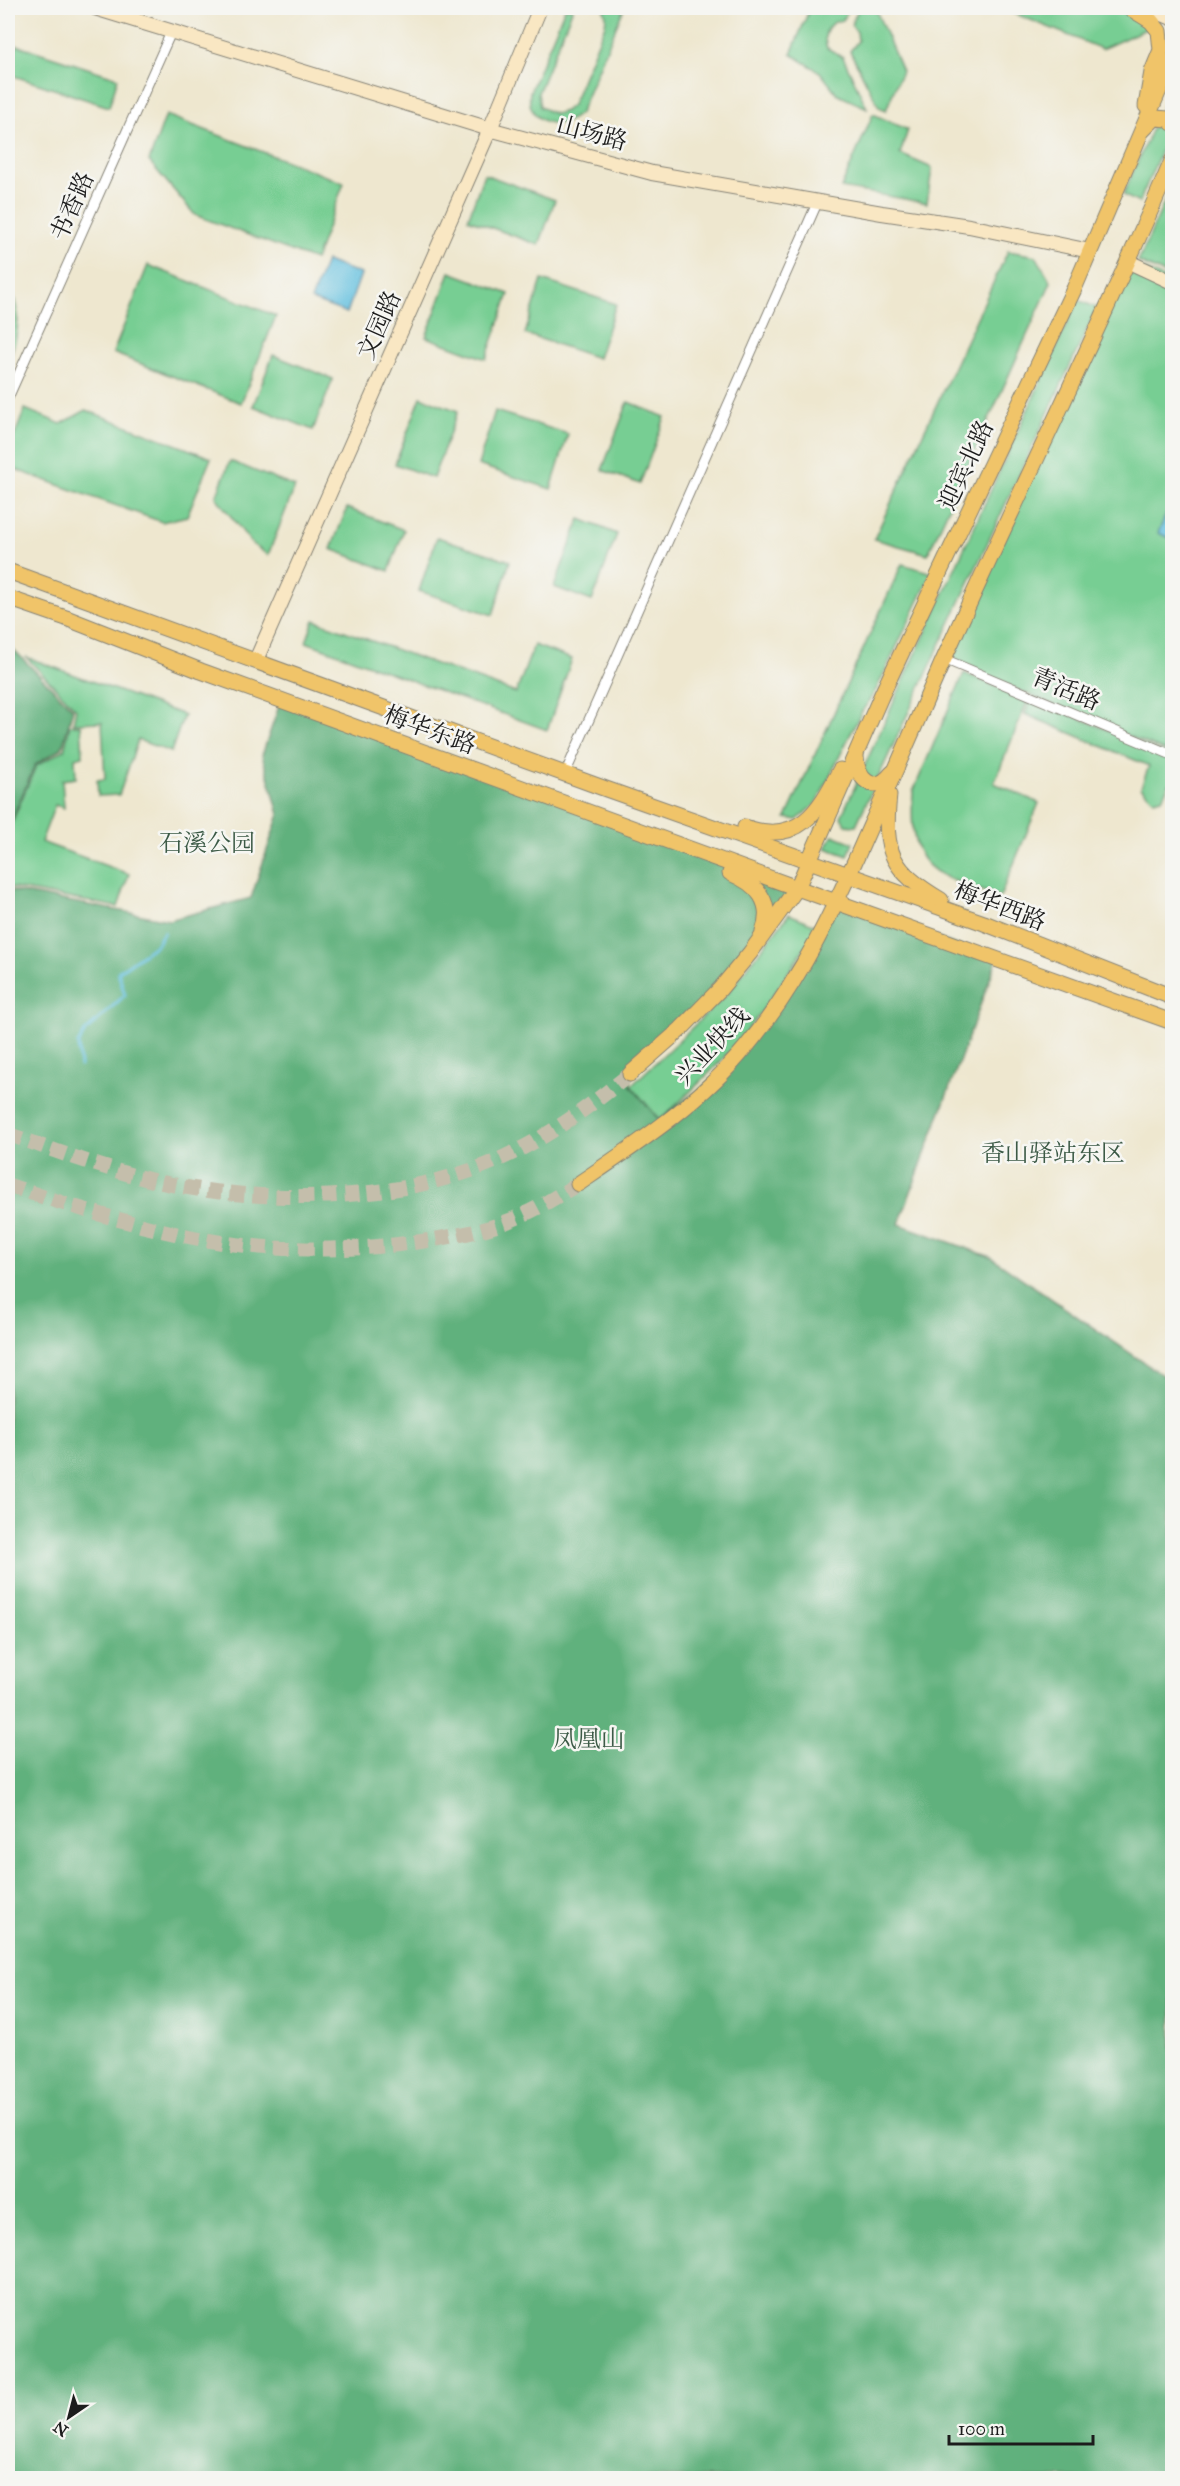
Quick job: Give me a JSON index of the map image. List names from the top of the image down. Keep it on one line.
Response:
{"streets":{"main road":["迎宾北路","梅华东路","梅华西路","兴业快线"],"street":["山场路","书香路","文园路","青活路"]},"crossings":[["山场路","书香路"],["山场路","文园路"],["山场路","迎宾北路"],["文园路","梅华东路"],["迎宾北路","梅华东路"],["迎宾北路","梅华西路"],["迎宾北路","兴业快线"],["梅华东路","梅华西路"],["梅华东路","兴业快线"],["梅华西路","兴业快线"]],"parks":["石溪公园","香山驿站东区","凤凰山"],"scale_bar":"100 m","north":"bottom left"}
